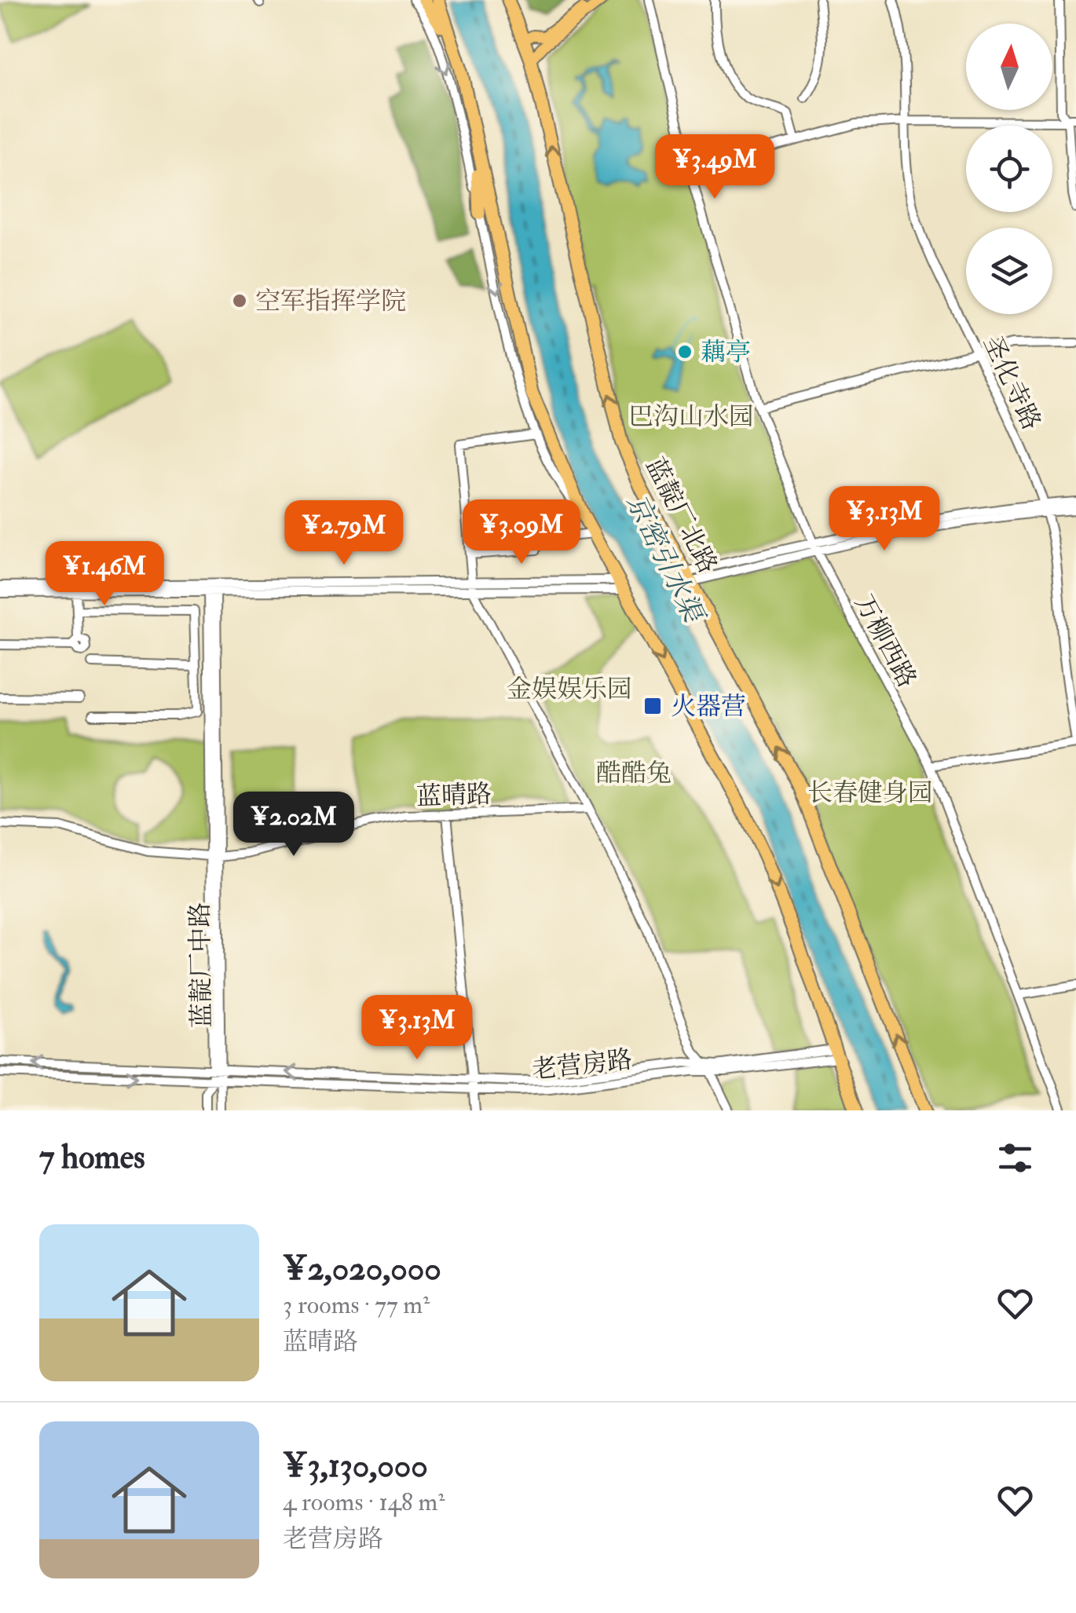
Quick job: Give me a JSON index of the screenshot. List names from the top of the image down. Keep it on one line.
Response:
{"streets":{"highway":["蓝靛厂北路"],"street":["圣化寺路","万柳西路","蓝晴路","蓝靛厂中路","老营房路"]},"crossings":[["蓝晴路","蓝靛厂中路"],["蓝靛厂中路","老营房路"]],"water":["京密引水渠"],"parks":["巴沟山水园","金娱娱乐园","酷酷兔","长春健身园"],"places":{"other":["空军指挥学院","藕亭"],"transit":["火器营"]},"north":"top","page":{"price":["¥3.49M","¥3.13M","¥3.09M","¥2.79M","¥1.46M","¥2.02M","¥3.13M"],"heading":"7 homes","list":[{"name":"¥2,020,000","note":"3 rooms · 77 m² · 蓝晴路"},{"name":"¥3,130,000","note":"4 rooms · 148 m² · 老营房路"}]}}
